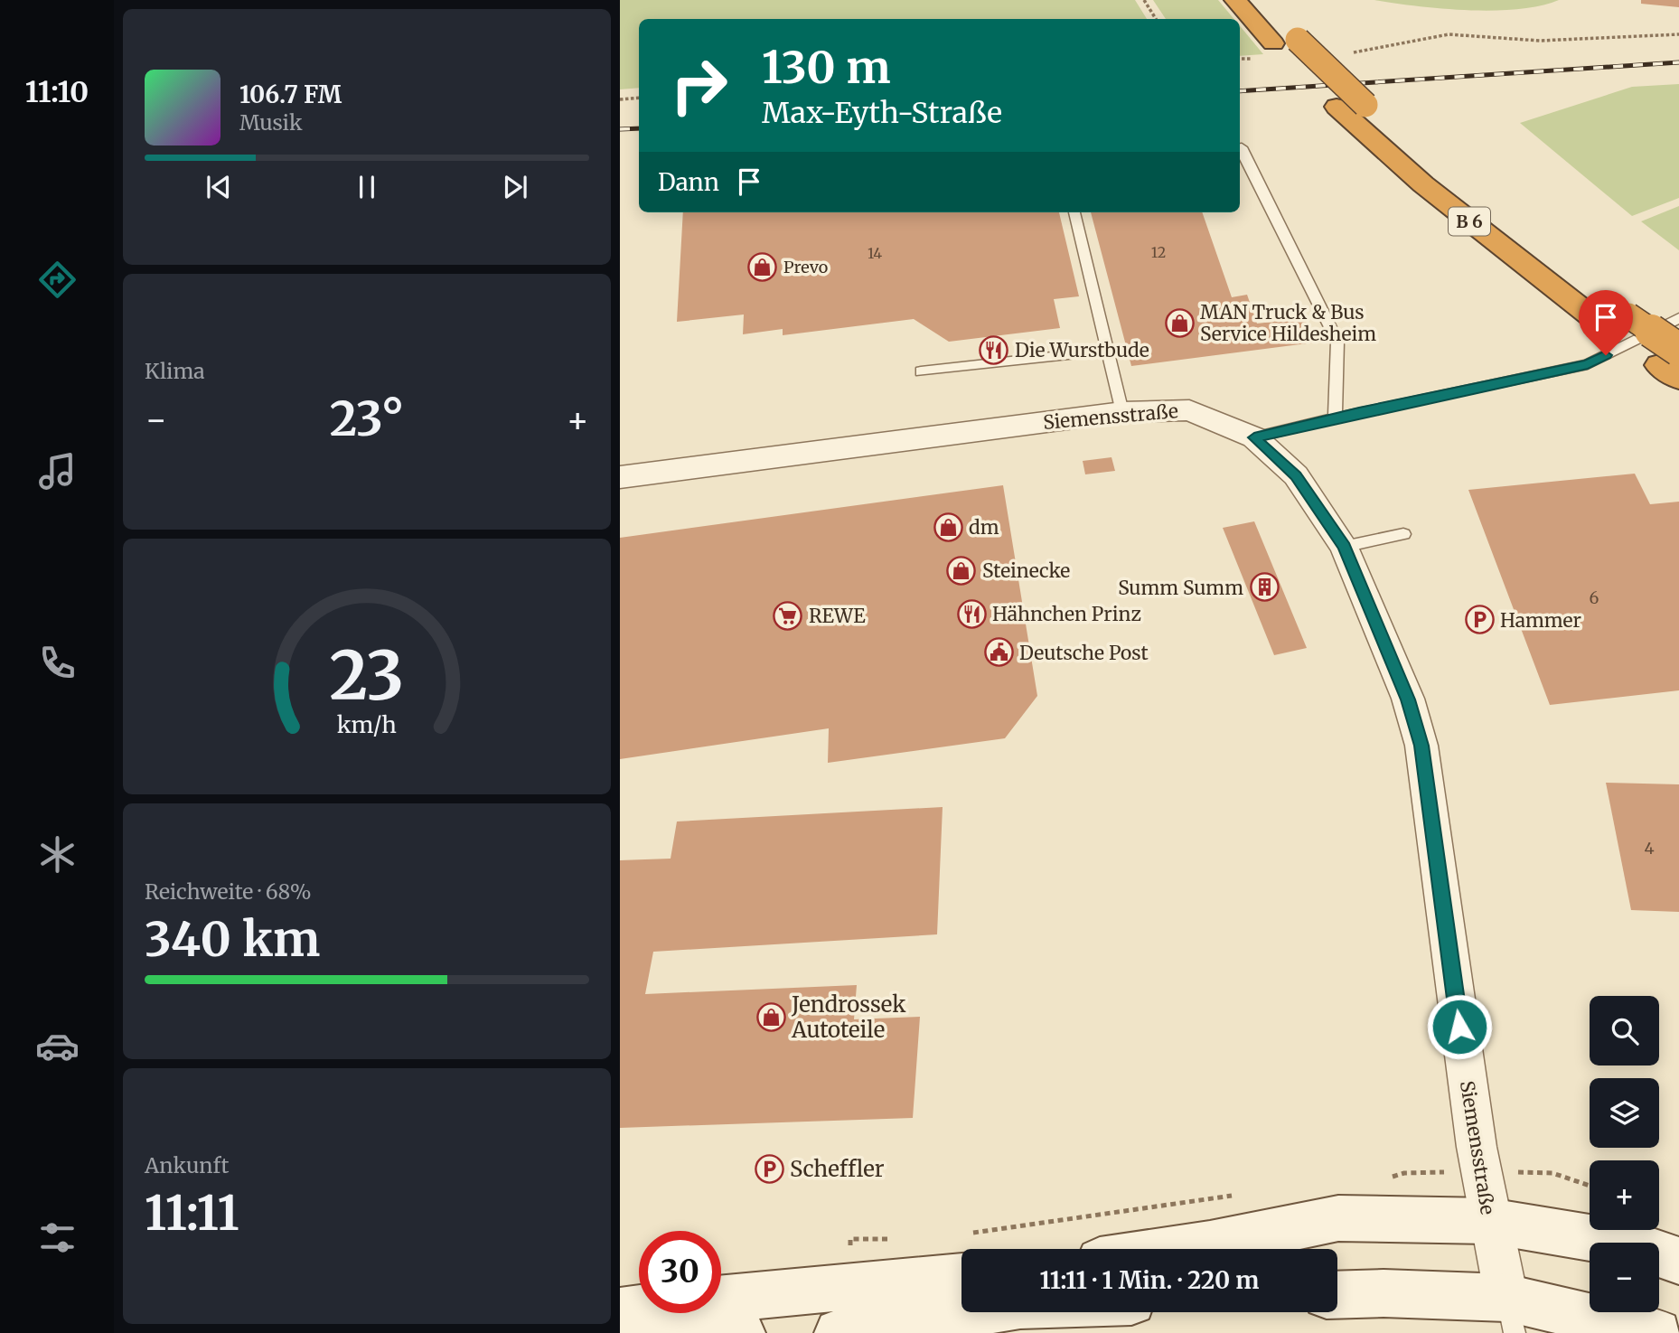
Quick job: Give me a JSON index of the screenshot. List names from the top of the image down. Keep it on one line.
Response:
{"streets":{"highway":["B 6"],"street":["Siemensstraße"]},"places":{"shop":["Prevo","MAN Truck & Bus Service Hildesheim","dm","Steinecke","Jendrossek Autoteile"],"restaurant":["Die Wurstbude","Hähnchen Prinz"],"building":["Summ Summ"],"supermarket":["REWE"],"parking":["Hammer","Scheffler"],"public building":["Deutsche Post"]},"house_numbers":["12","14","6","4"],"page":{"tabs":"11:10","turn":["130 m","Max-Eyth-Straße"],"song":["106.7 FM","Musik"],"then":"Dann","tile":["Klima",["Reichweite · 68%","340 km"],["Ankunft","11:11"]],"heat":["−","23°","+"],"map_buttons":["+","−"],"limit":"30","trip":"11:11 · 1 Min. · 220 m","gauge":["23","km/h"]}}
